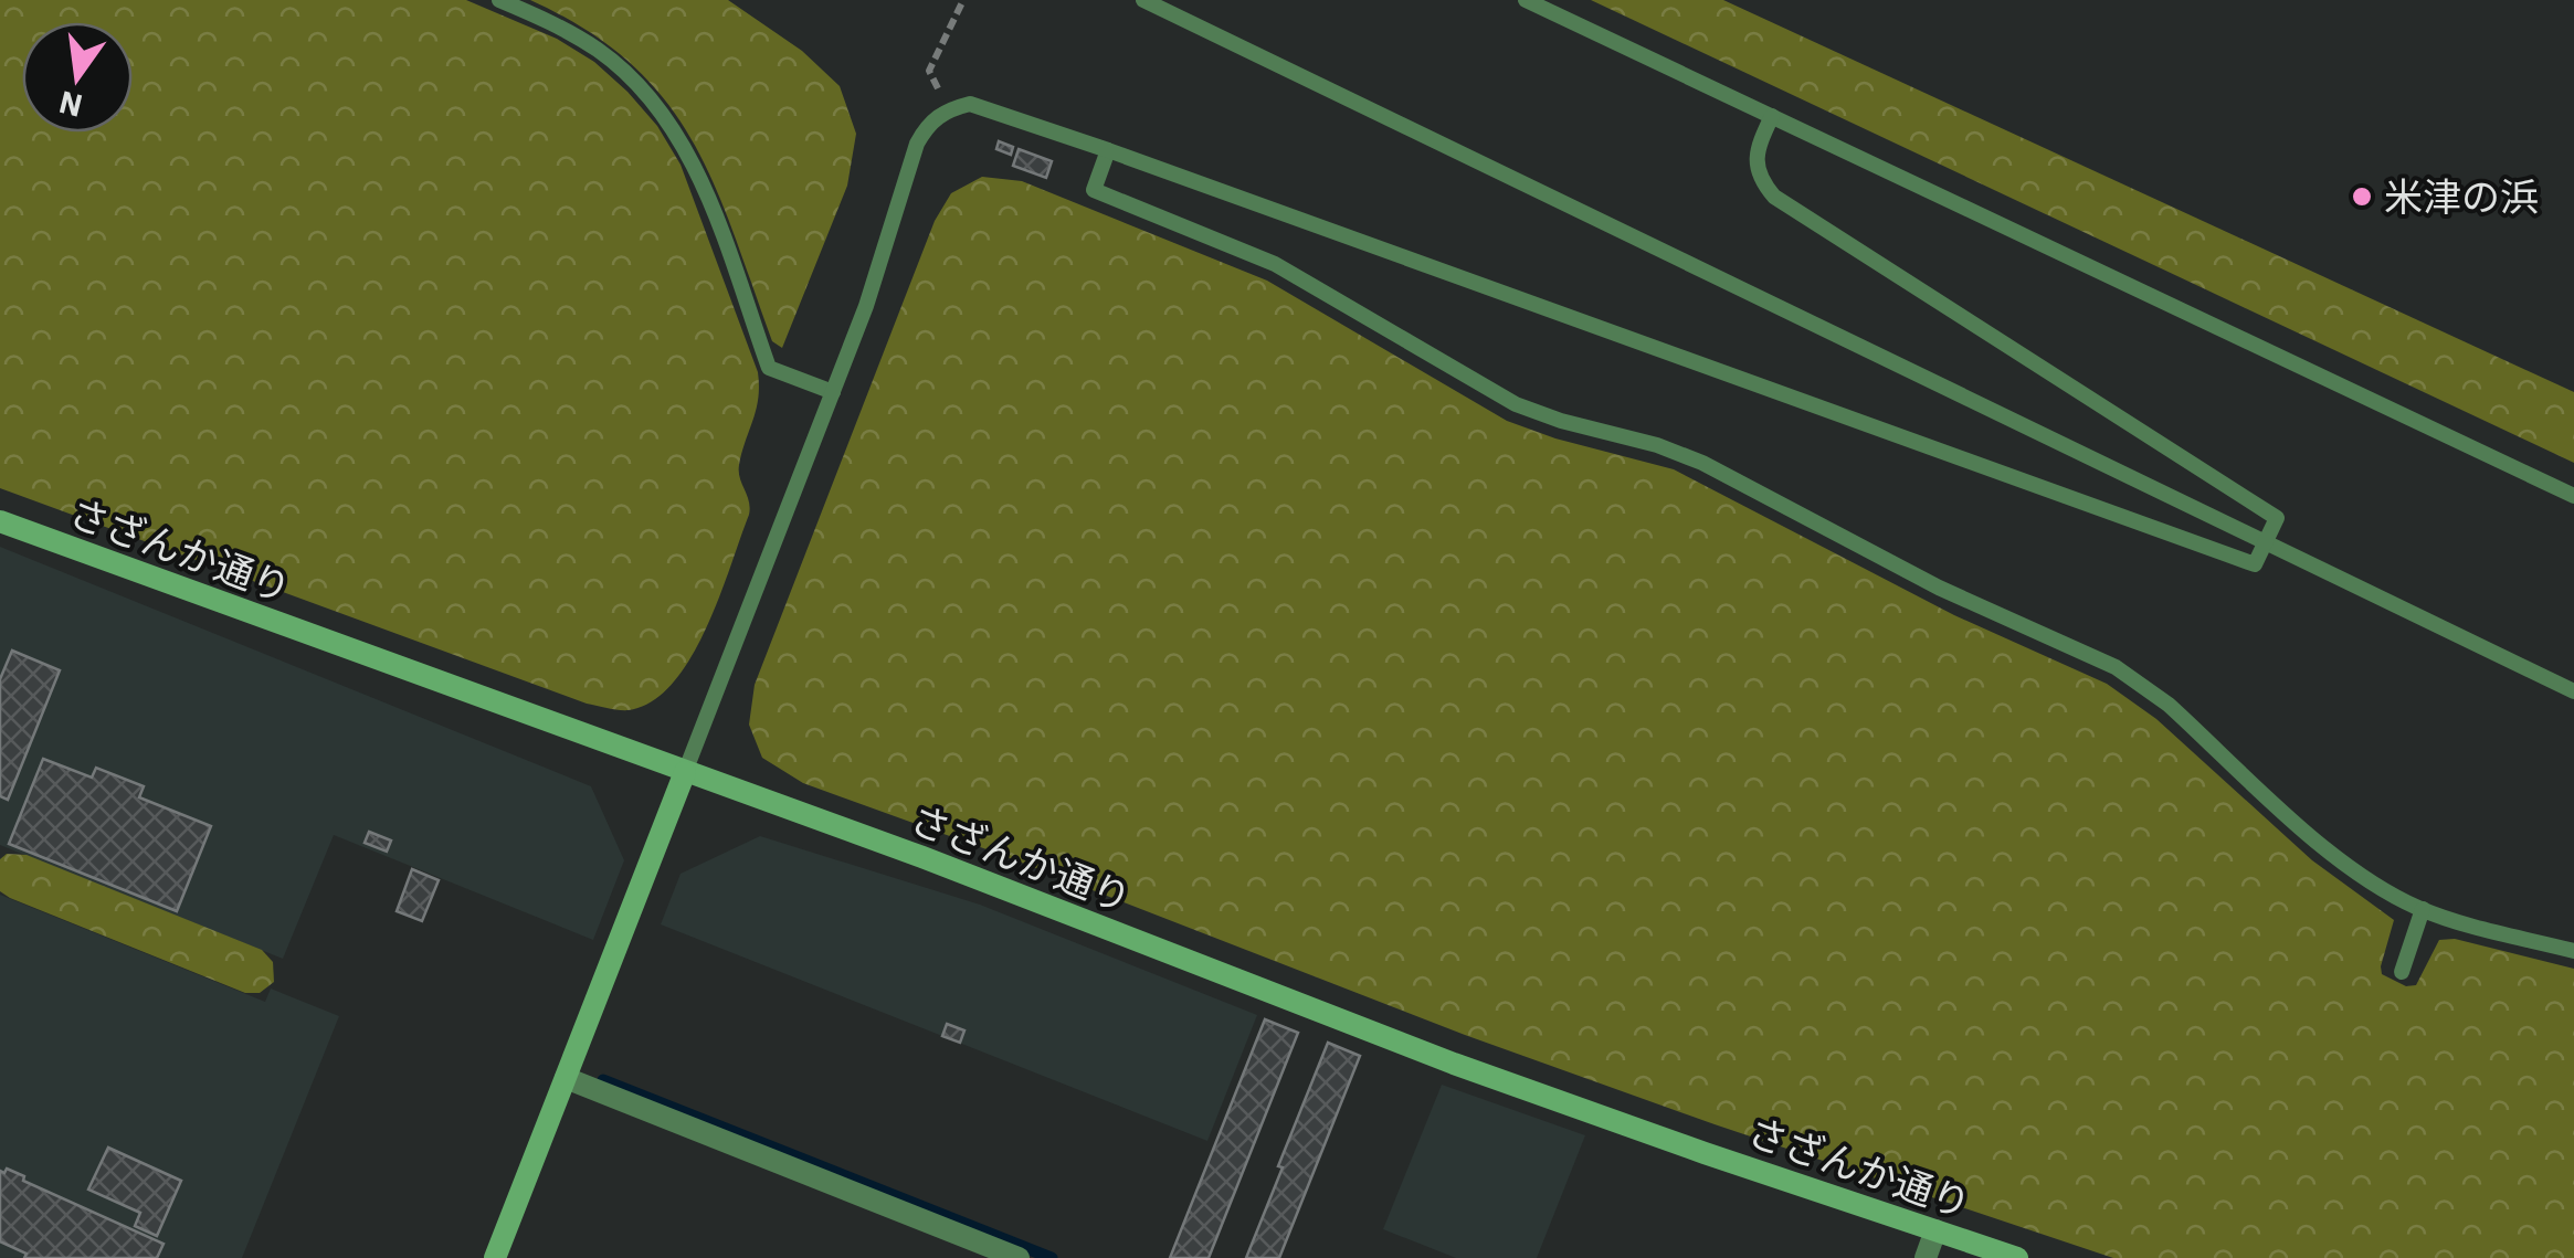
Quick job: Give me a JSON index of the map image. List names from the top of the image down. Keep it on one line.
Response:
{"streets":{"street":["さざんか通り"]},"places":["米津の浜"],"north":"bottom"}
